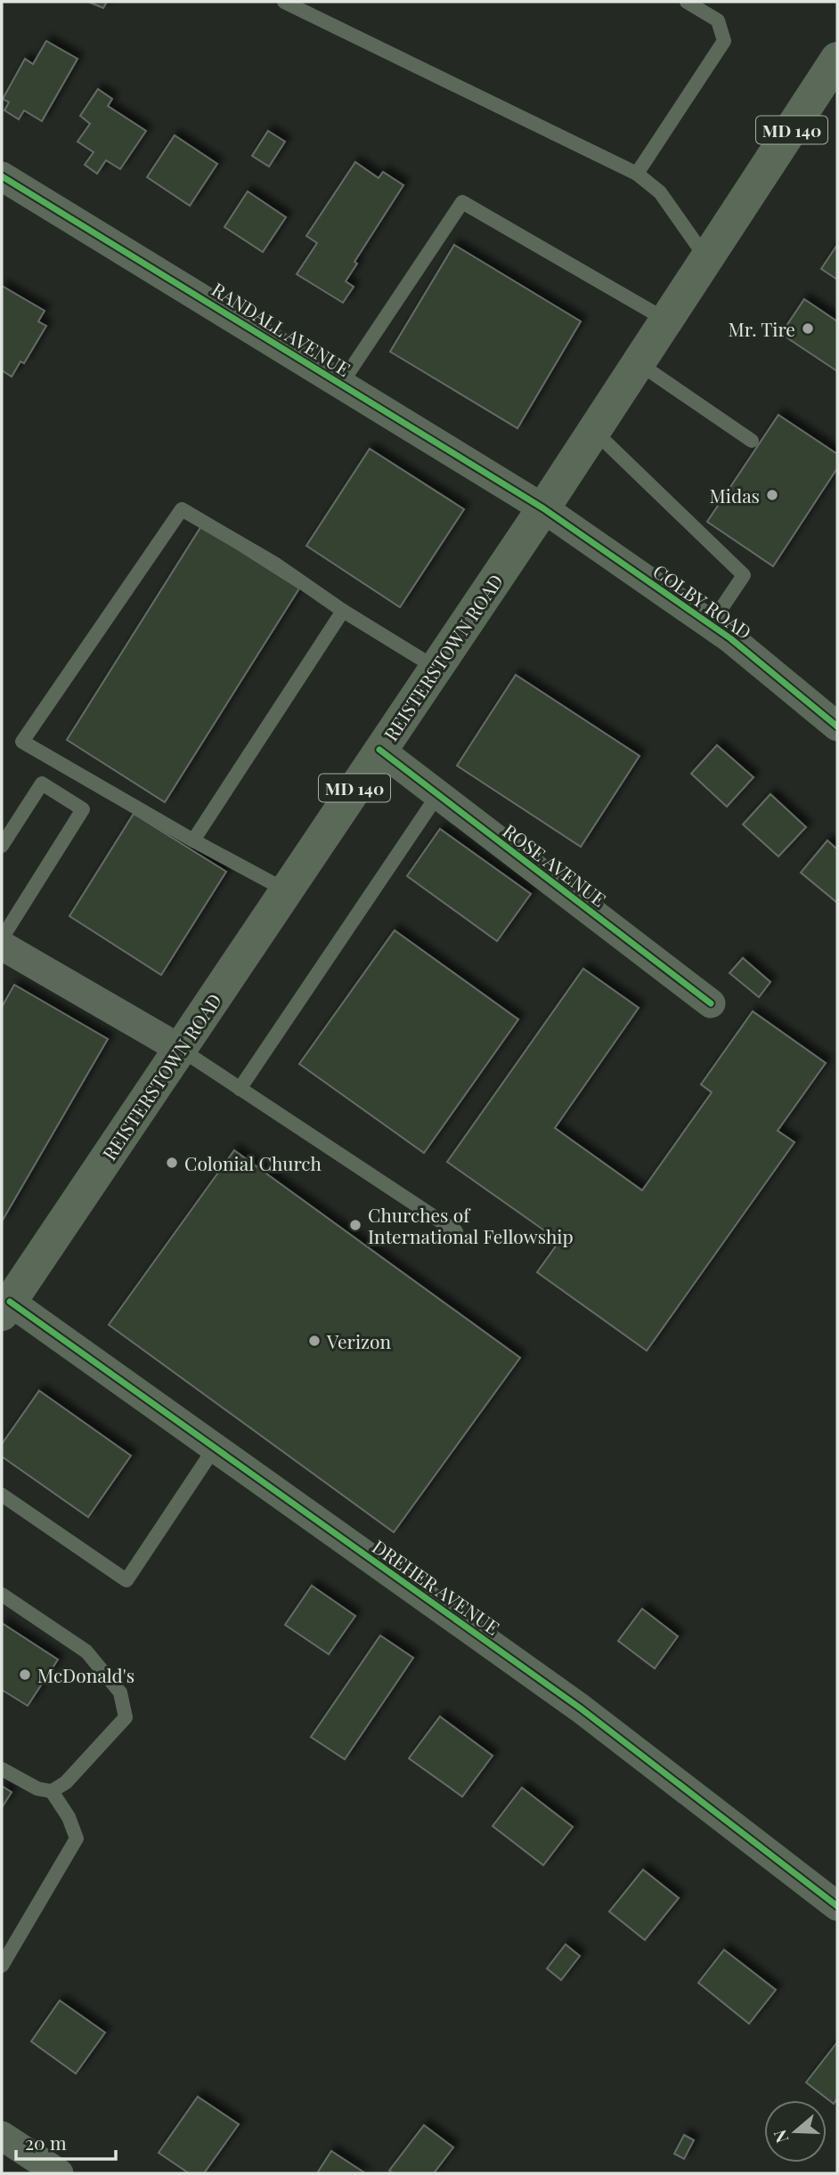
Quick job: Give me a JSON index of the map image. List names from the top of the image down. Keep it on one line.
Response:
{"streets":{"main road":["MD 140","REISTERSTOWN ROAD"],"street":["RANDALL AVENUE","COLBY ROAD","ROSE AVENUE","DREHER AVENUE"]},"crossings":[["RANDALL AVENUE","COLBY ROAD"],["RANDALL AVENUE","REISTERSTOWN ROAD"],["COLBY ROAD","REISTERSTOWN ROAD"],["REISTERSTOWN ROAD","ROSE AVENUE"],["REISTERSTOWN ROAD","DREHER AVENUE"]],"places":["Mr. Tire","Midas","Colonial Church","Churches of International Fellowship","Verizon","McDonald's"],"scale_bar":"20 m","north":"left"}
